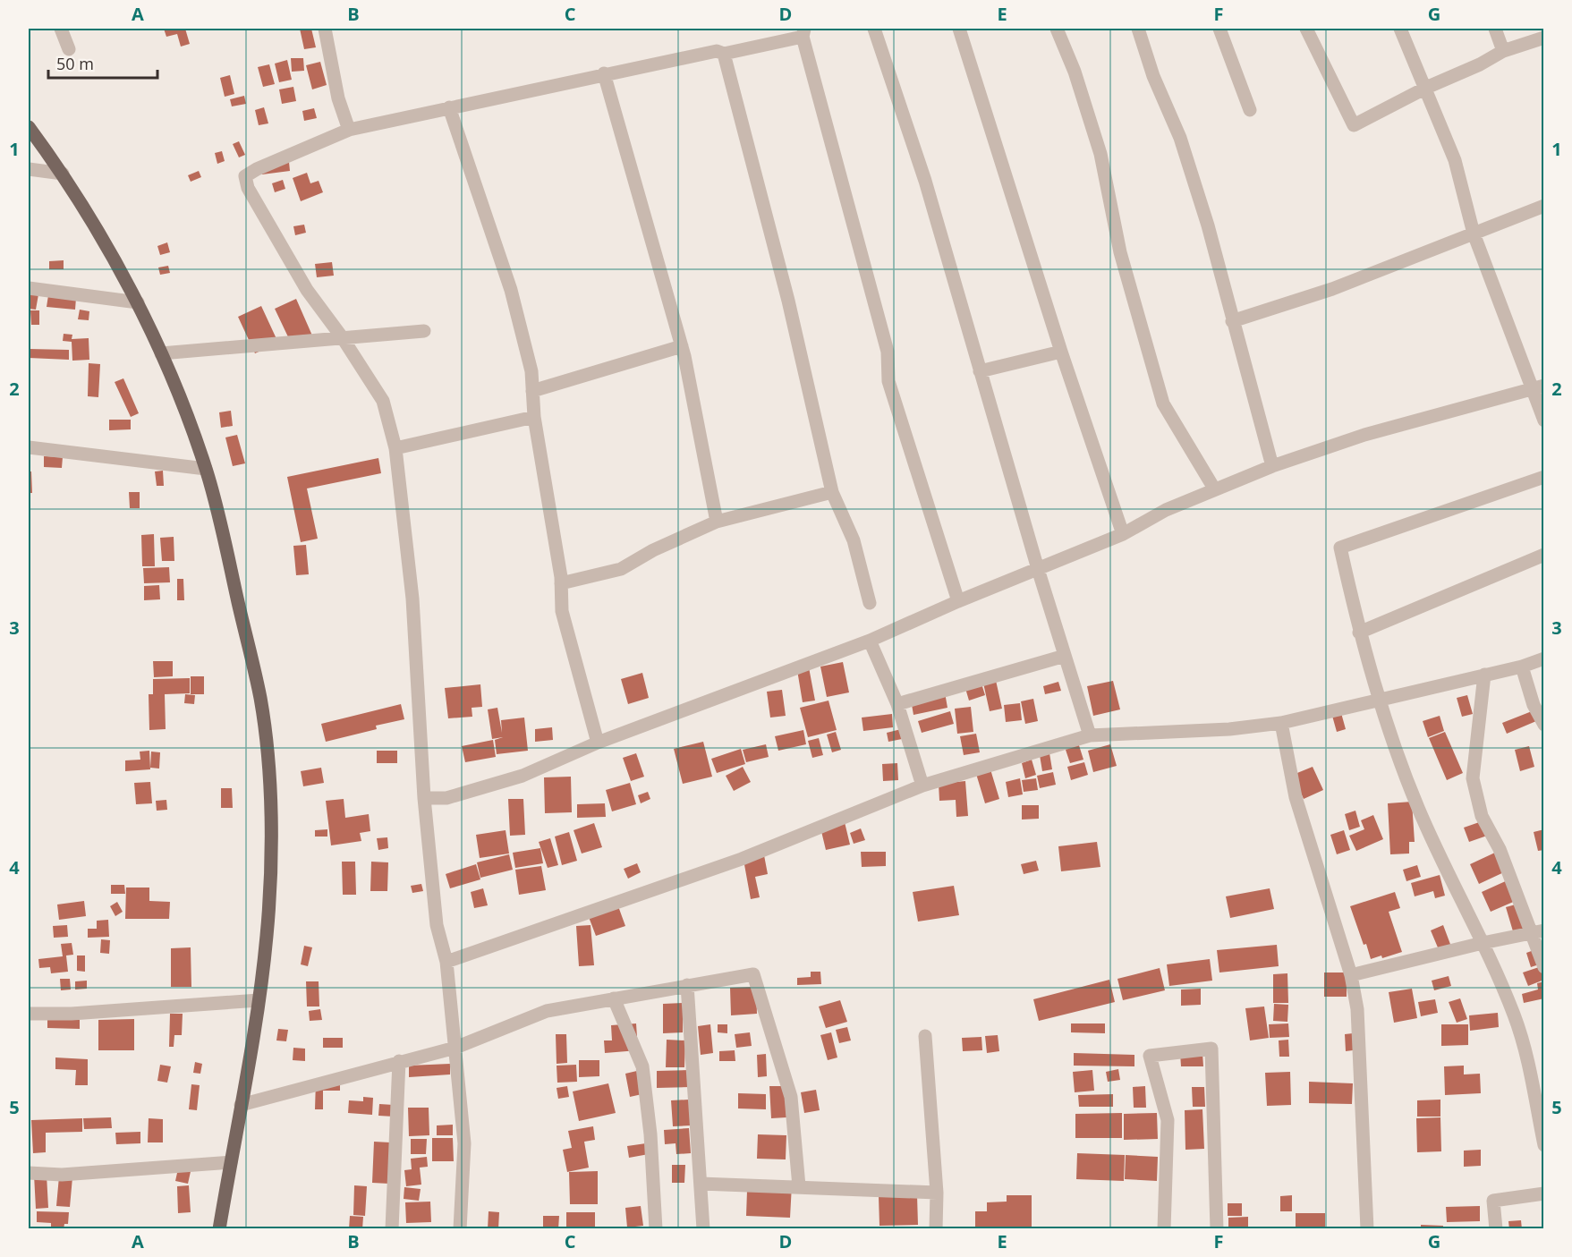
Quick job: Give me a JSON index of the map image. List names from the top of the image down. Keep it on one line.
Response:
{"scale_bar":"50 m","grid":{"columns":["A","B","C","D","E","F","G"],"rows":["1","2","3","4","5"]}}
